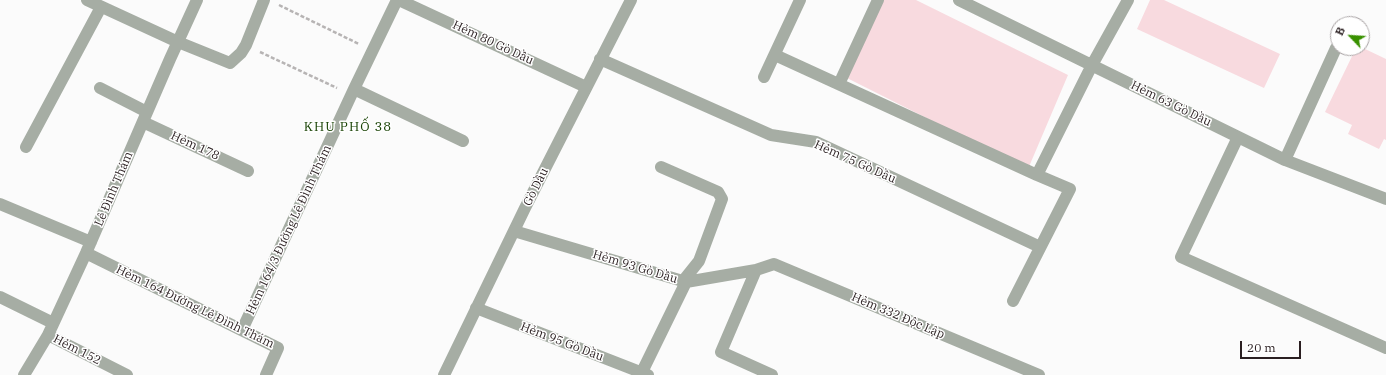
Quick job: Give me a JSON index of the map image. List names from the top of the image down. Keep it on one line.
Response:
{"streets":{"street":["Hẻm 80 Gò Dầu","Hẻm 63 Gò Dầu","Hẻm 178","Hẻm 75 Gò Dầu","Gò Dầu","Lê Đình Thám","Hẻm 164/3 Đường Lê Đình Thám","Hẻm 93 Gò Dầu","Hẻm 164 Đường Lê Đình Thám","Hẻm 332 Độc Lập","Hẻm 95 Gò Dầu","Hẻm 152"]},"crossings":[["Hẻm 80 Gò Dầu","Gò Dầu"],["Hẻm 80 Gò Dầu","Hẻm 164/3 Đường Lê Đình Thám"],["Hẻm 178","Lê Đình Thám"],["Hẻm 75 Gò Dầu","Gò Dầu"],["Gò Dầu","Hẻm 93 Gò Dầu"],["Gò Dầu","Hẻm 95 Gò Dầu"],["Lê Đình Thám","Hẻm 164 Đường Lê Đình Thám"],["Lê Đình Thám","Hẻm 152"],["Hẻm 164/3 Đường Lê Đình Thám","Hẻm 164 Đường Lê Đình Thám"],["Hẻm 93 Gò Dầu","Hẻm 332 Độc Lập"]],"districts":["KHU PHỐ 38"],"scale_bar":"20 m","north":"top left"}
